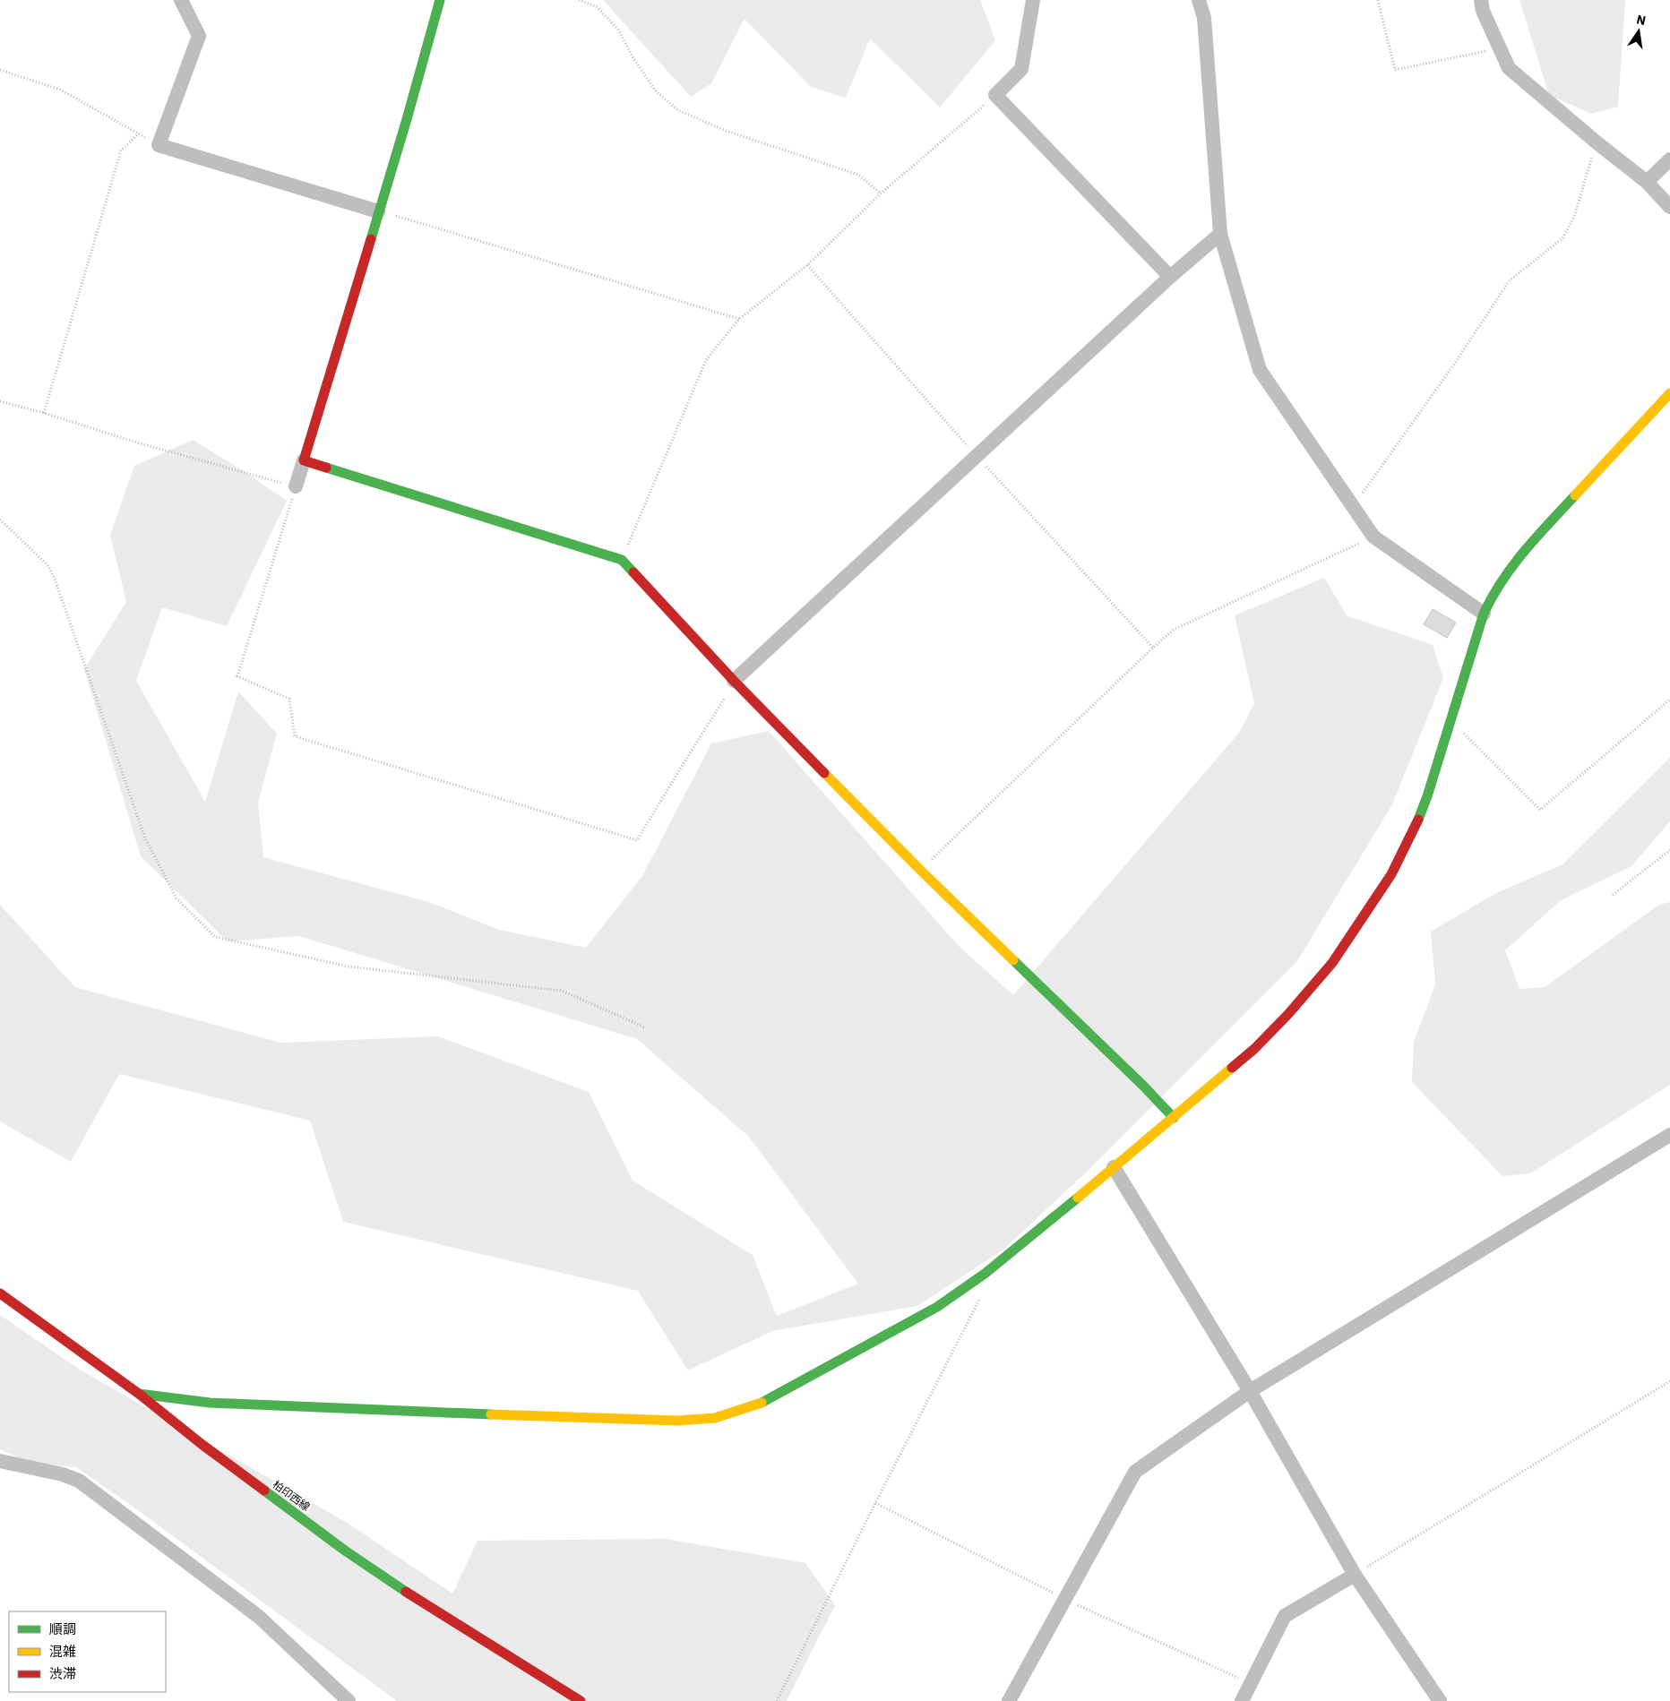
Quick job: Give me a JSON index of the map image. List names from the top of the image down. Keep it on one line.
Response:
{"streets":{"street":["柏印西線"]},"legend":["順調","混雑","渋滞"],"north":"top"}
